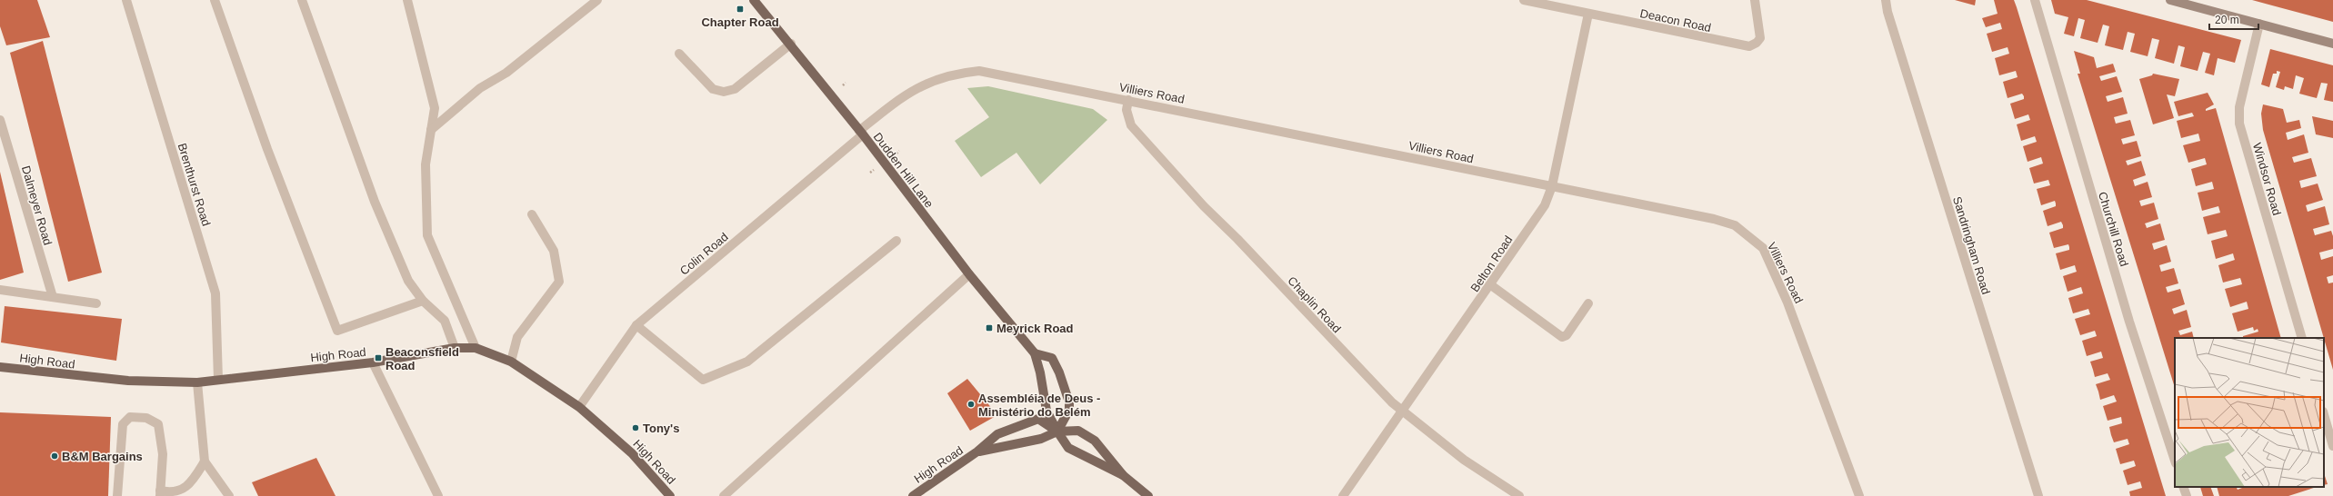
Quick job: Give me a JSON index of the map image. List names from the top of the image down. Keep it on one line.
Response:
{"streets":{"main road":["Dudden Hill Lane","High Road"],"street":["Deacon Road","Villiers Road","Windsor Road","Brenthurst Road","Dalmeyer Road","Churchill Road","Sandringham Road","Colin Road","Belton Road","Chaplin Road"]},"crossings":[["Deacon Road","Belton Road"],["Villiers Road","Dudden Hill Lane"],["Villiers Road","Colin Road"],["Villiers Road","Belton Road"],["Villiers Road","Chaplin Road"],["Dudden Hill Lane","Colin Road"],["Dudden Hill Lane","High Road"],["Brenthurst Road","High Road"],["Colin Road","High Road"],["Belton Road","Chaplin Road"]],"places":{"transit":["Chapter Road","Meyrick Road","Beaconsfield Road"],"other":["Assembléia de Deus - Ministério do Belém","Tony's","B&M Bargains"]},"scale_bar":"20 m"}
